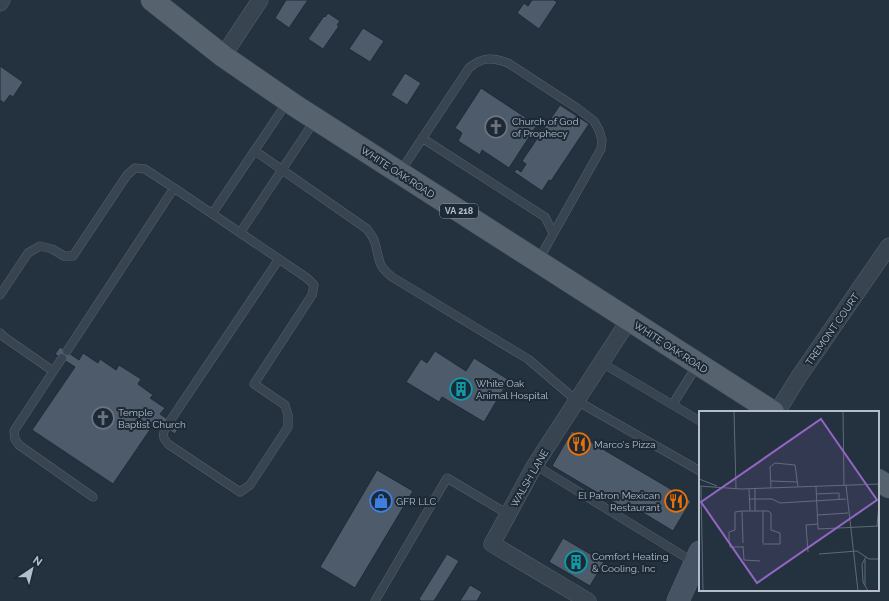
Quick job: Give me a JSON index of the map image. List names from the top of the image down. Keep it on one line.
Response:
{"streets":{"main road":["WHITE OAK ROAD","VA 218"],"street":["TREMONT COURT","WALSH LANE"]},"crossings":[["WHITE OAK ROAD","WALSH LANE"]],"places":{"church":["Church of God of Prophecy","Temple Baptist Church"],"building":["White Oak Animal Hospital","Comfort Heating & Cooling, Inc"],"restaurant":["Marco's Pizza","El Patron Mexican Restaurant"],"shop":["GFR LLC"]},"north":"top right"}
